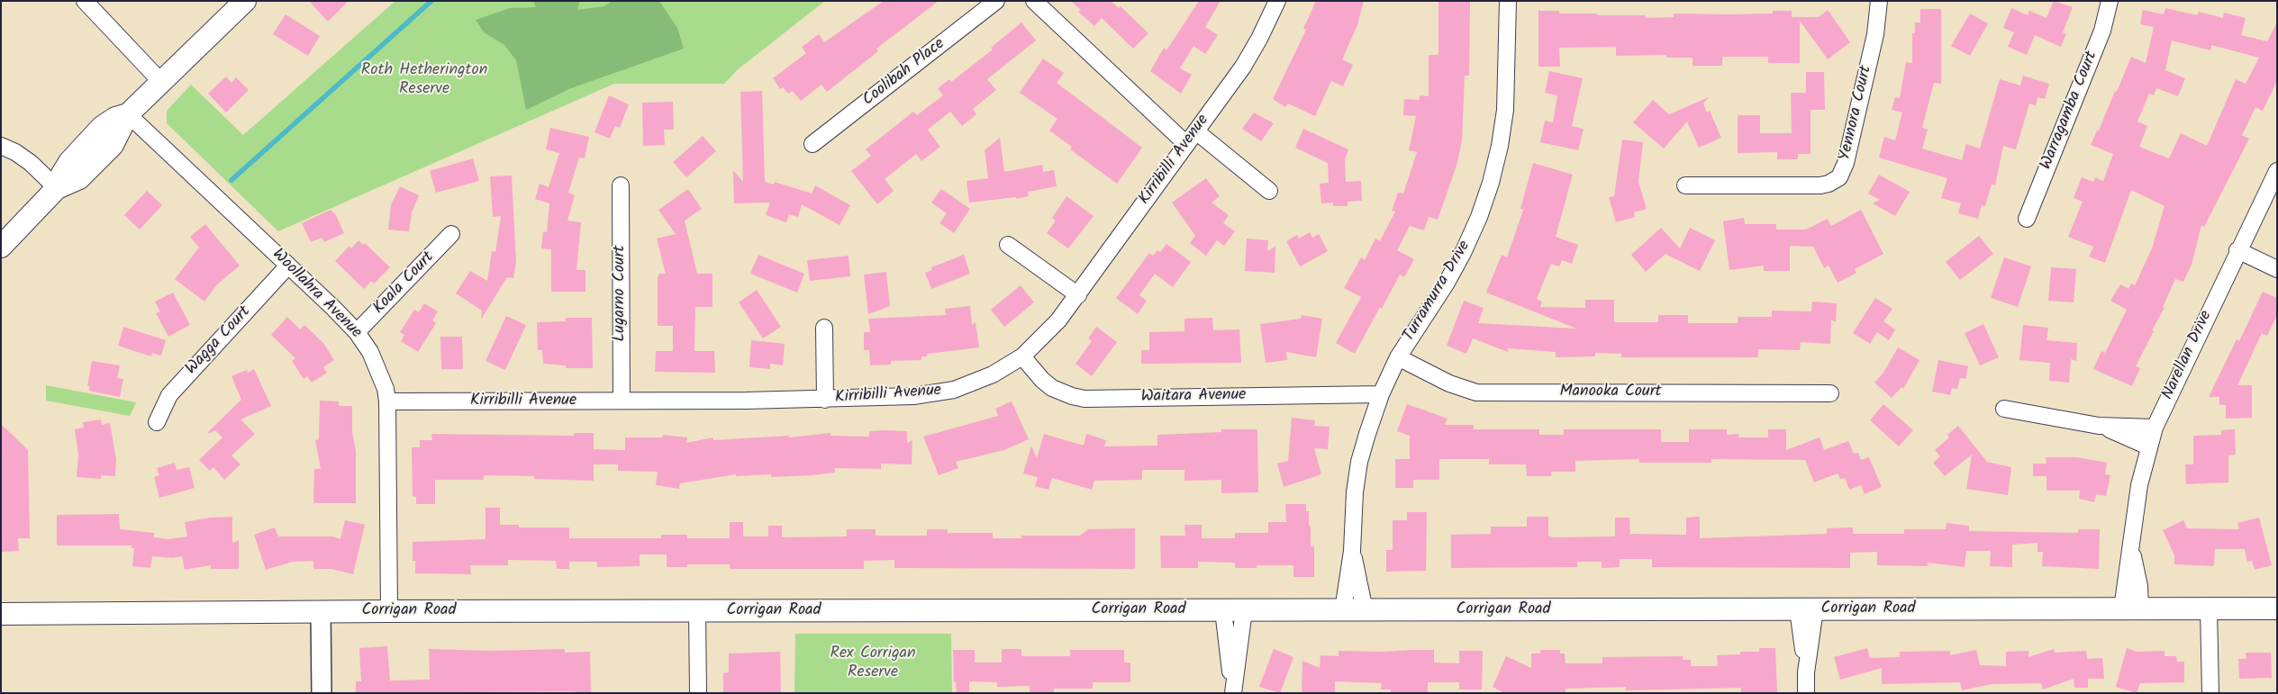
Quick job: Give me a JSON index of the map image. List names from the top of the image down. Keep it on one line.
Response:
{"streets":{"main road":["Corrigan Road"],"street":["Coolibah Place","Warragamba Court","Yennora Court","Kirribilli Avenue","Koala Court","Turramurra Drive","Lugarno Court","Woollahra Avenue","Wagga Court","Narellan Drive","Manooka Court","Waitara Avenue"]},"crossings":[["Kirribilli Avenue","Lugarno Court"],["Kirribilli Avenue","Woollahra Avenue"],["Kirribilli Avenue","Waitara Avenue"],["Koala Court","Woollahra Avenue"],["Turramurra Drive","Manooka Court"],["Turramurra Drive","Waitara Avenue"],["Turramurra Drive","Corrigan Road"],["Woollahra Avenue","Wagga Court"],["Woollahra Avenue","Corrigan Road"],["Narellan Drive","Corrigan Road"]],"parks":["Roth Hetherington Reserve","Rex Corrigan Reserve"]}
